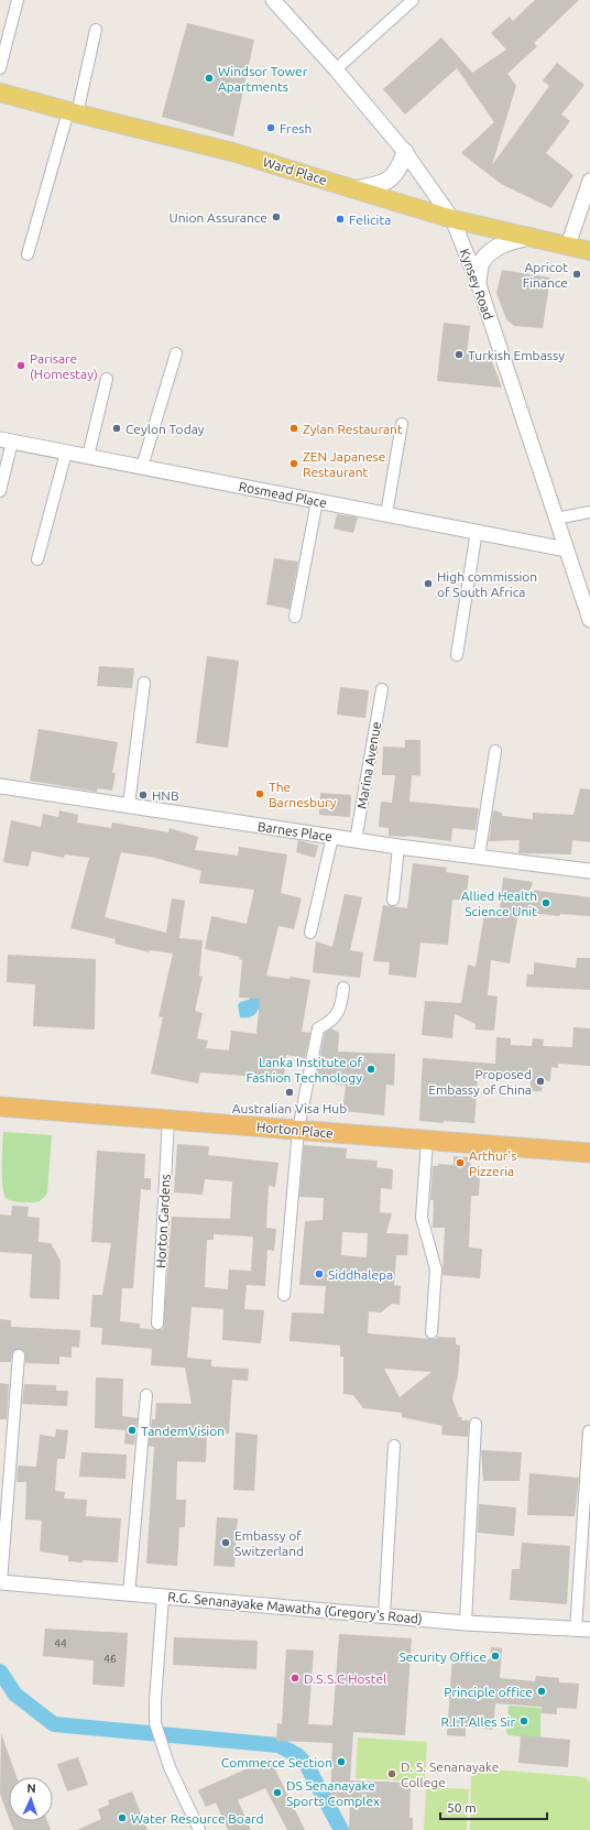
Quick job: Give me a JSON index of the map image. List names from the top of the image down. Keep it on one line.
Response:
{"streets":{"highway":["Horton Place"],"main road":["Ward Place"],"street":["Kynsey Road","Rosmead Place","Marina Avenue","Barnes Place","Horton Gardens","R.G. Senanayake Mawatha (Gregory's Road)"]},"crossings":[["Ward Place","Kynsey Road"],["Kynsey Road","Rosmead Place"],["Marina Avenue","Barnes Place"],["Horton Place","Horton Gardens"]],"places":["Windsor Tower Apartments","Fresh","Union Assurance","Felicita","Apricot Finance","Turkish Embassy","Parisare (Homestay)","Ceylon Today","Zylan Restaurant","ZEN Japanese Restaurant","High commission of South Africa","The Barnesbury","HNB","Allied Health Science Unit","Lanka Institute of Fashion Technology","Proposed Embassy of China","Australian Visa Hub","Arthur's Pizzeria","Siddhalepa","TandemVision","Embassy of Switzerland","Security Office","D.S.S.C Hostel","Principle office","R.I.T.Alles Sir","Commerce Section","D. S. Senanayake College","DS Senanayake Sports Complex","Water Resource Board"],"house_numbers":["44","46"],"scale_bar":"50 m","north":"top"}
